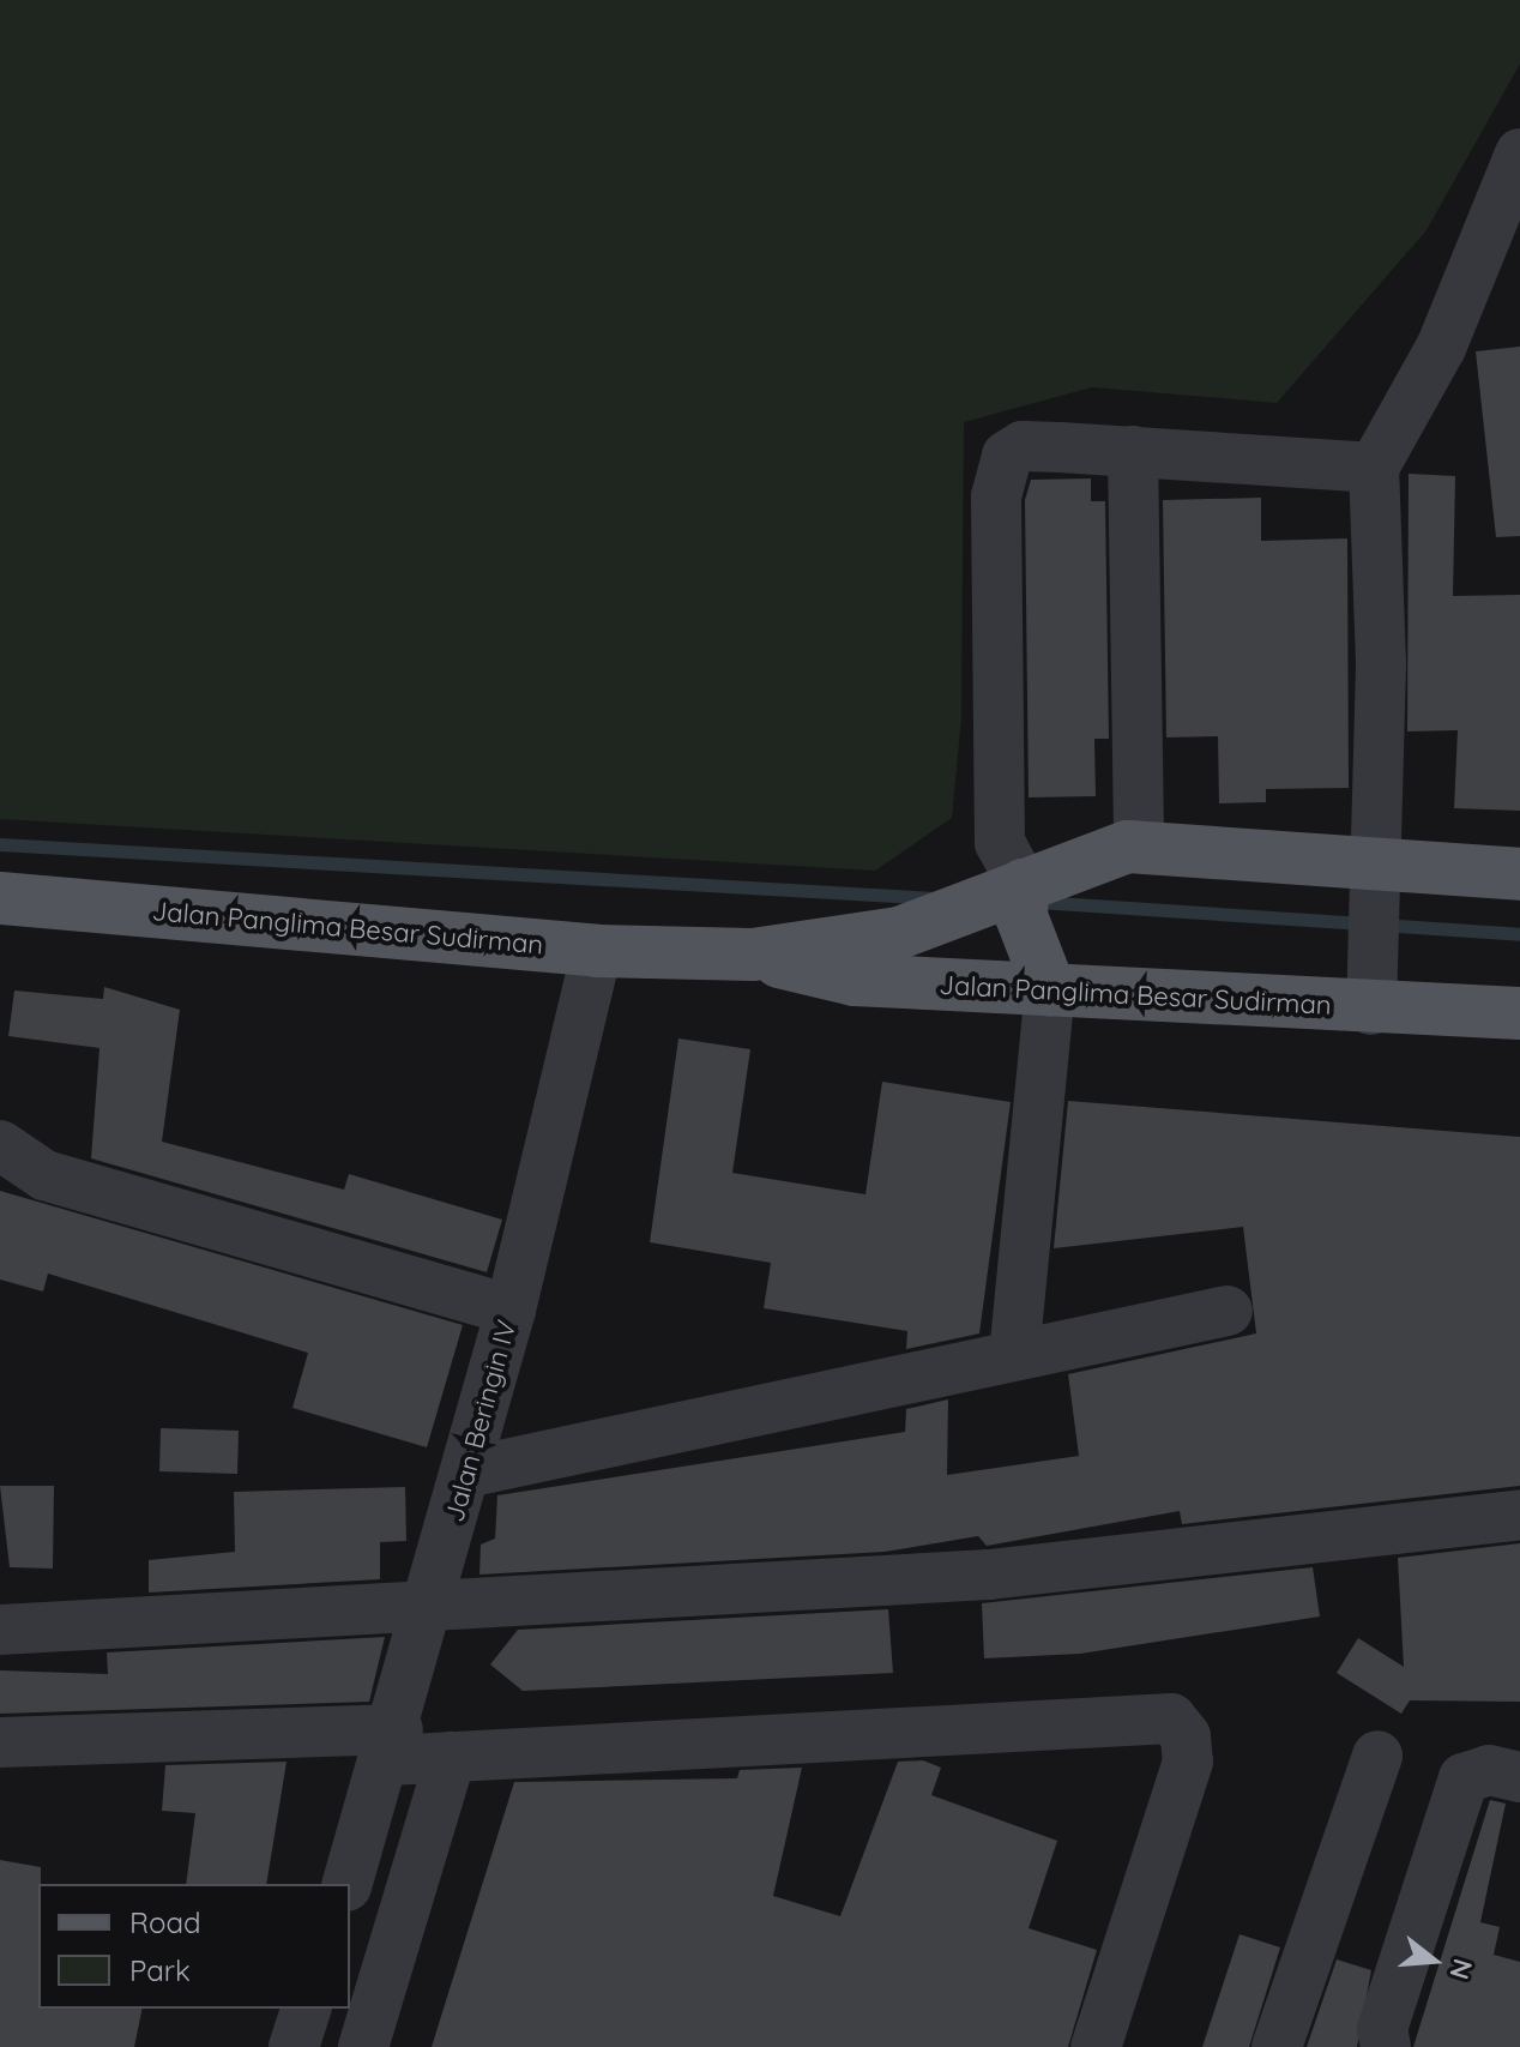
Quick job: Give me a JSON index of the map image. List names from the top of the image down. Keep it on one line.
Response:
{"streets":{"main road":["Jalan Panglima Besar Sudirman"],"street":["Jalan Beringin IV"]},"crossings":[["Jalan Panglima Besar Sudirman","Jalan Beringin IV"]],"legend":["Road","Park"],"north":"right"}
